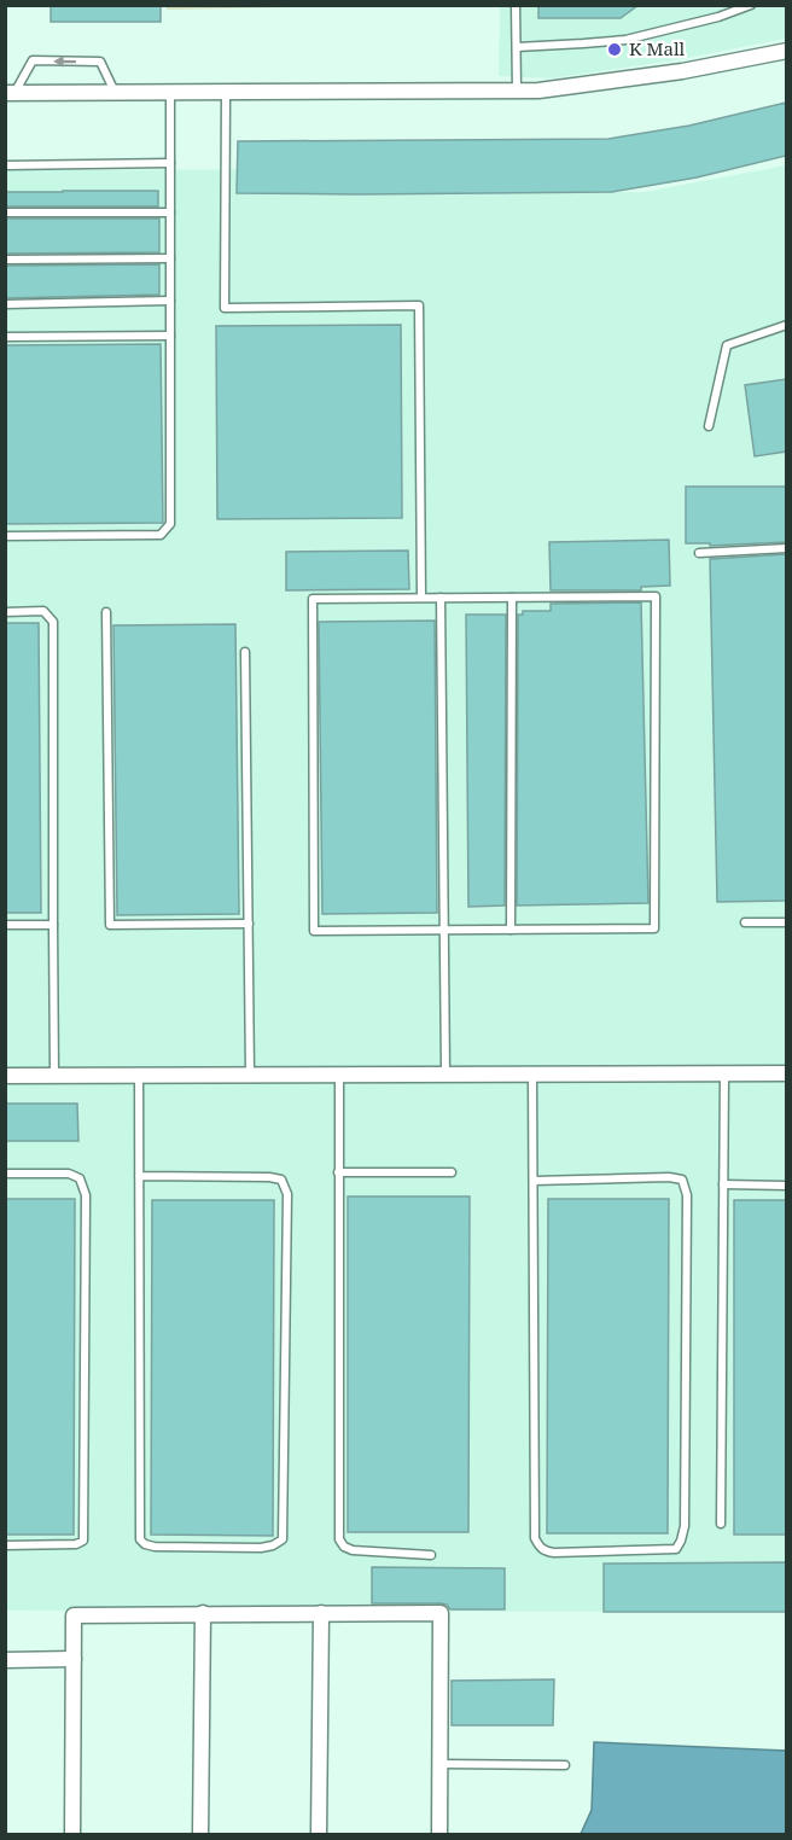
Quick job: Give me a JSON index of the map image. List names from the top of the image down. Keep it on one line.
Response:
{"places":["K Mall"]}
